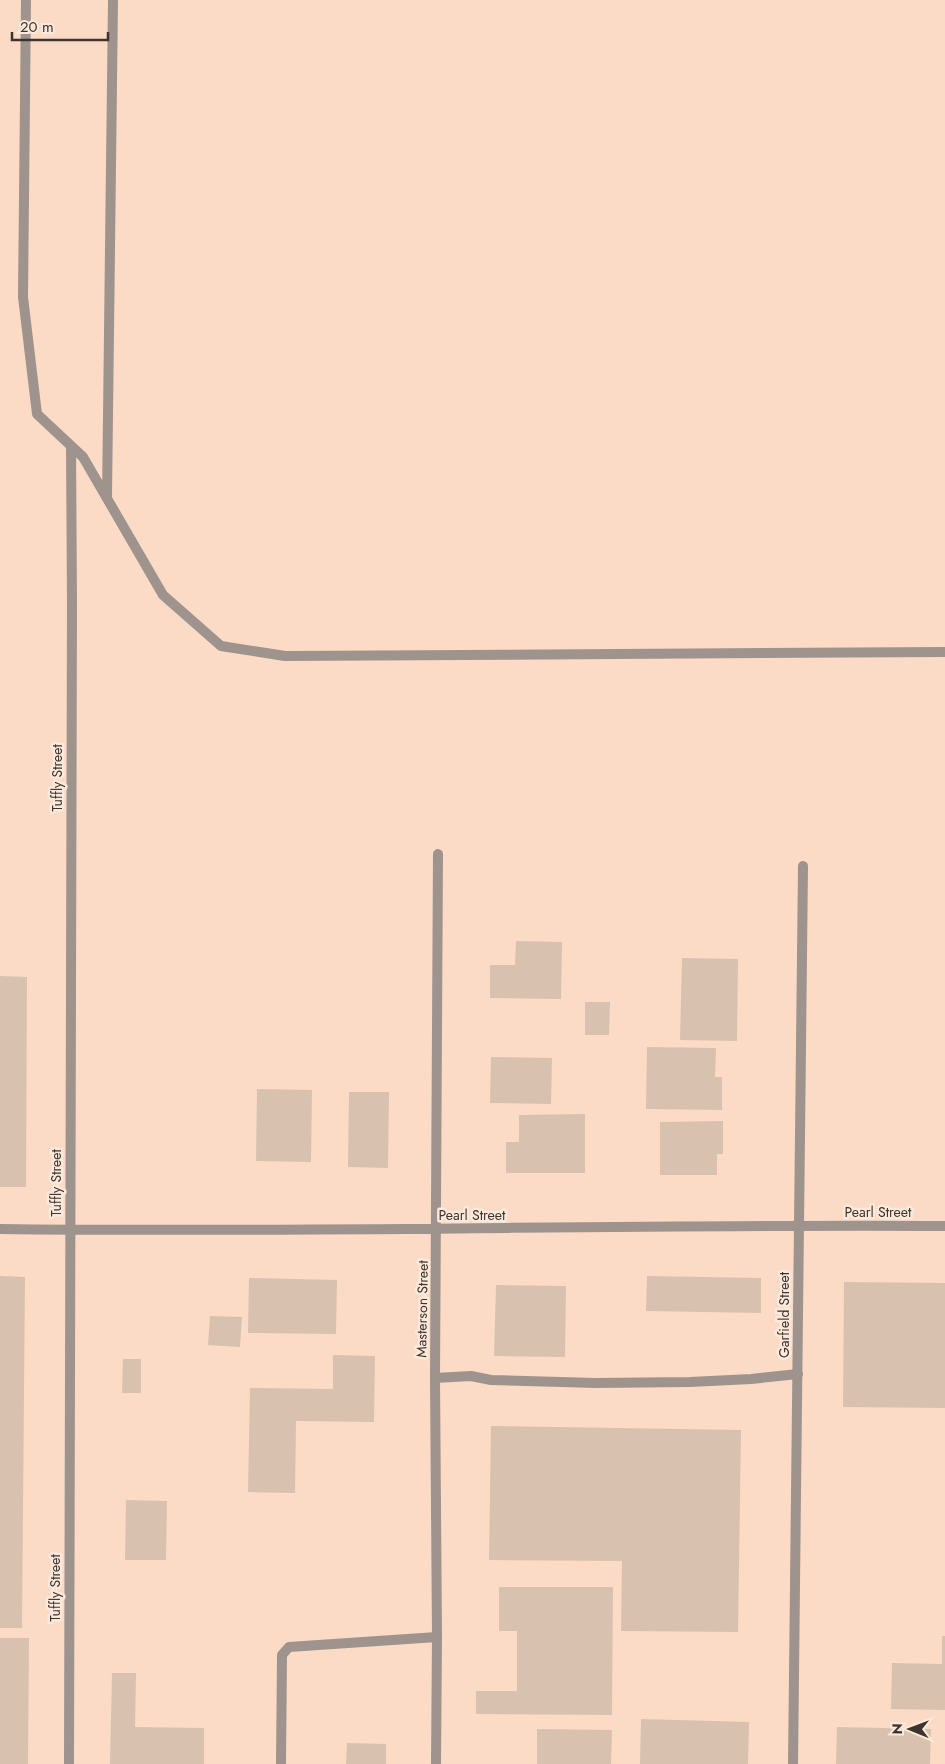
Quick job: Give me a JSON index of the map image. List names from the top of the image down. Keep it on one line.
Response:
{"streets":{"street":["Tuffly Street","Pearl Street","Masterson Street","Garfield Street"]},"crossings":[["Tuffly Street","Pearl Street"],["Pearl Street","Masterson Street"],["Pearl Street","Garfield Street"]],"scale_bar":"20 m","north":"left"}
